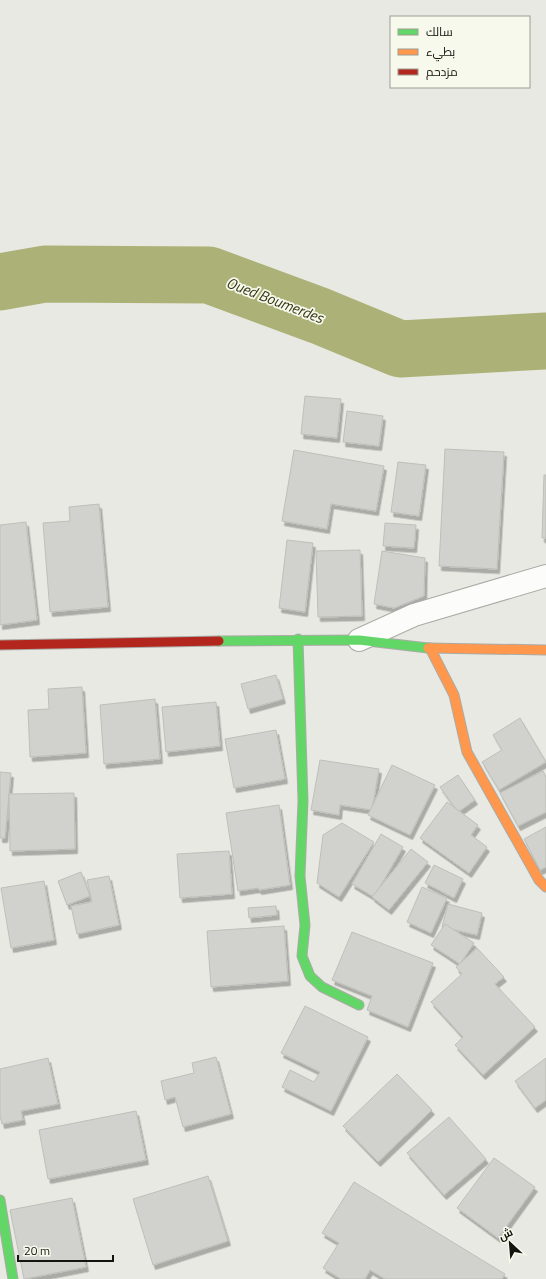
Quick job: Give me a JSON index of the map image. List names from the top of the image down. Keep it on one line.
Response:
{"water":["Oued Boumerdes"],"legend":["سالك","بطيء","مزدحم"],"scale_bar":"20 m","north":"top left"}
